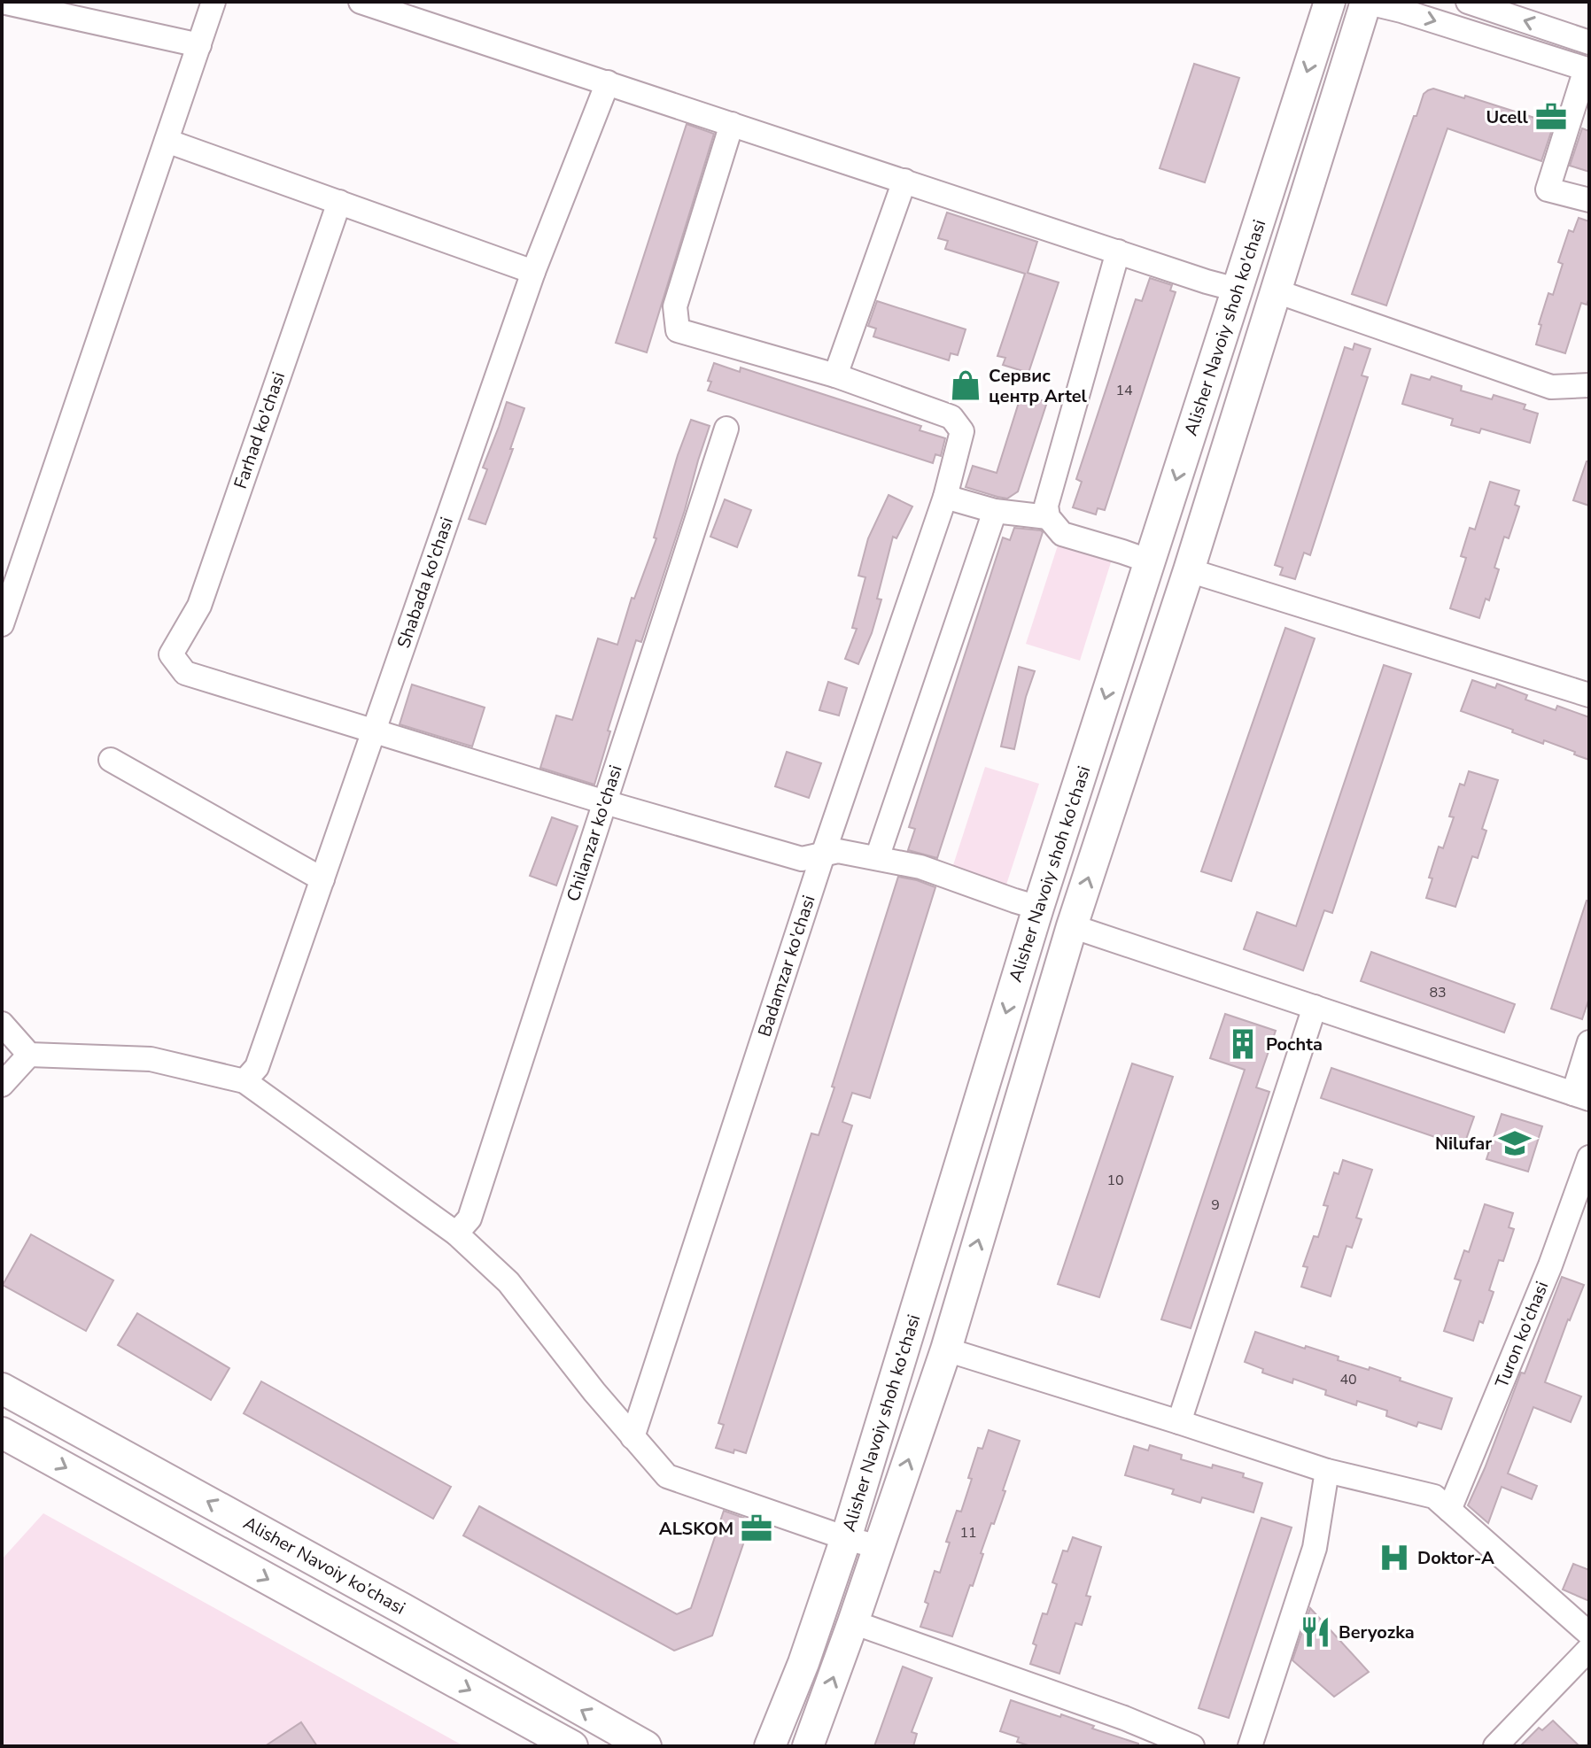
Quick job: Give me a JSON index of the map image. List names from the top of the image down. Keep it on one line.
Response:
{"streets":{"main road":["Alisher Navoiy shoh ko'chasi","Alisher Navoiy ko’chasi"],"street":["Farhad ko'chasi","Shabada ko'chasi","Chilanzar ko'chasi","Badamzar ko'chasi","Turon ko'chasi"]},"crossings":[["Farhad ko'chasi","Shabada ko'chasi"]],"places":{"office":["Ucell","ALSKOM"],"shop":["Сервис центр Artel"],"building":["Pochta"],"school or university":["Nilufar"],"hospital":["Doktor-A"],"restaurant":["Beryozka"]},"house_numbers":["14","83","10","9","40","11"]}
